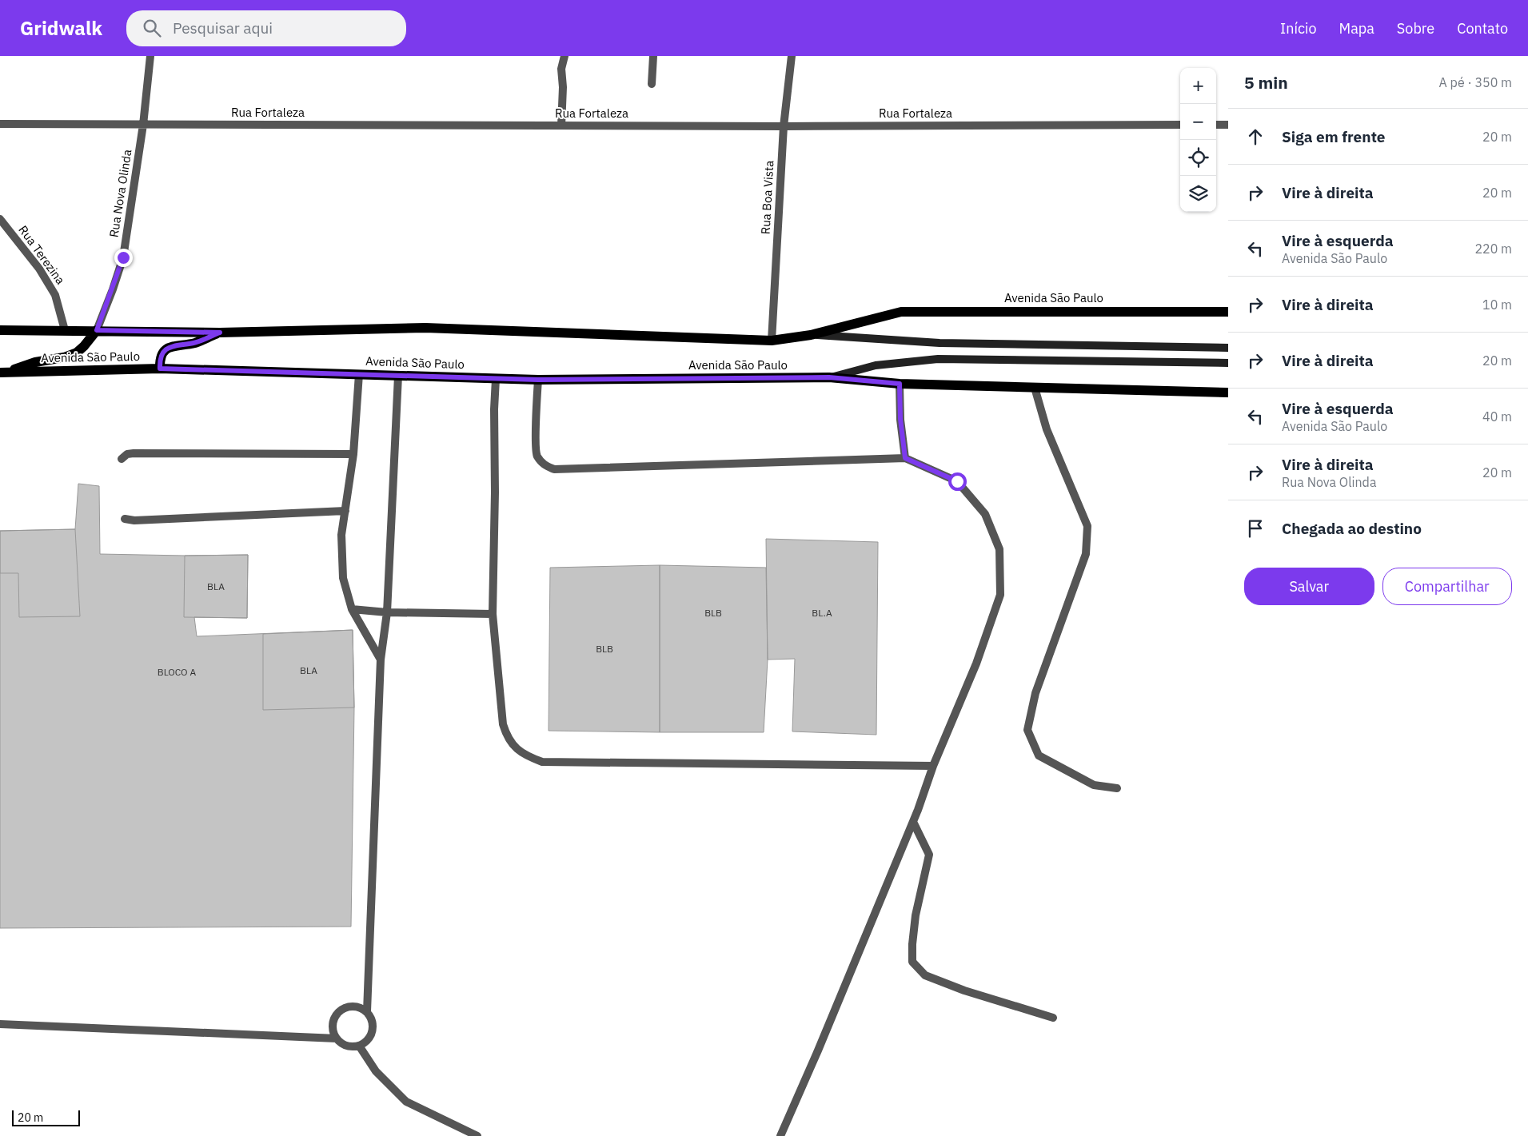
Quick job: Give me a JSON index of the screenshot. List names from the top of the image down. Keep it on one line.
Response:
{"streets":{"main road":["Avenida São Paulo"],"street":["Rua Fortaleza","Rua Nova Olinda","Rua Boa Vista","Rua Terezina"]},"crossings":[["Rua Fortaleza","Rua Nova Olinda"],["Rua Fortaleza","Rua Boa Vista"],["Rua Nova Olinda","Avenida São Paulo"],["Rua Boa Vista","Avenida São Paulo"],["Rua Terezina","Avenida São Paulo"]],"house_numbers":["BLA","BLB","BL.A","BLB","BLA","BLOCO A"],"scale_bar":"20 m","page":{"header":"Gridwalk","search":"Pesquisar aqui","nav":["Início","Mapa","Sobre","Contato"],"heading":["5 min","A pé · 350 m"],"map_buttons":["+","−"],"list":[["Siga em frente","20 m"],["Vire à direita","20 m"],["Vire à esquerda","Avenida São Paulo","220 m"],["Vire à direita","10 m"],["Vire à direita","20 m"],["Vire à esquerda","Avenida São Paulo","40 m"],["Vire à direita","Rua Nova Olinda","20 m"],"Chegada ao destino"],"buttons":["Salvar","Compartilhar"],"scale":"20 m"}}
